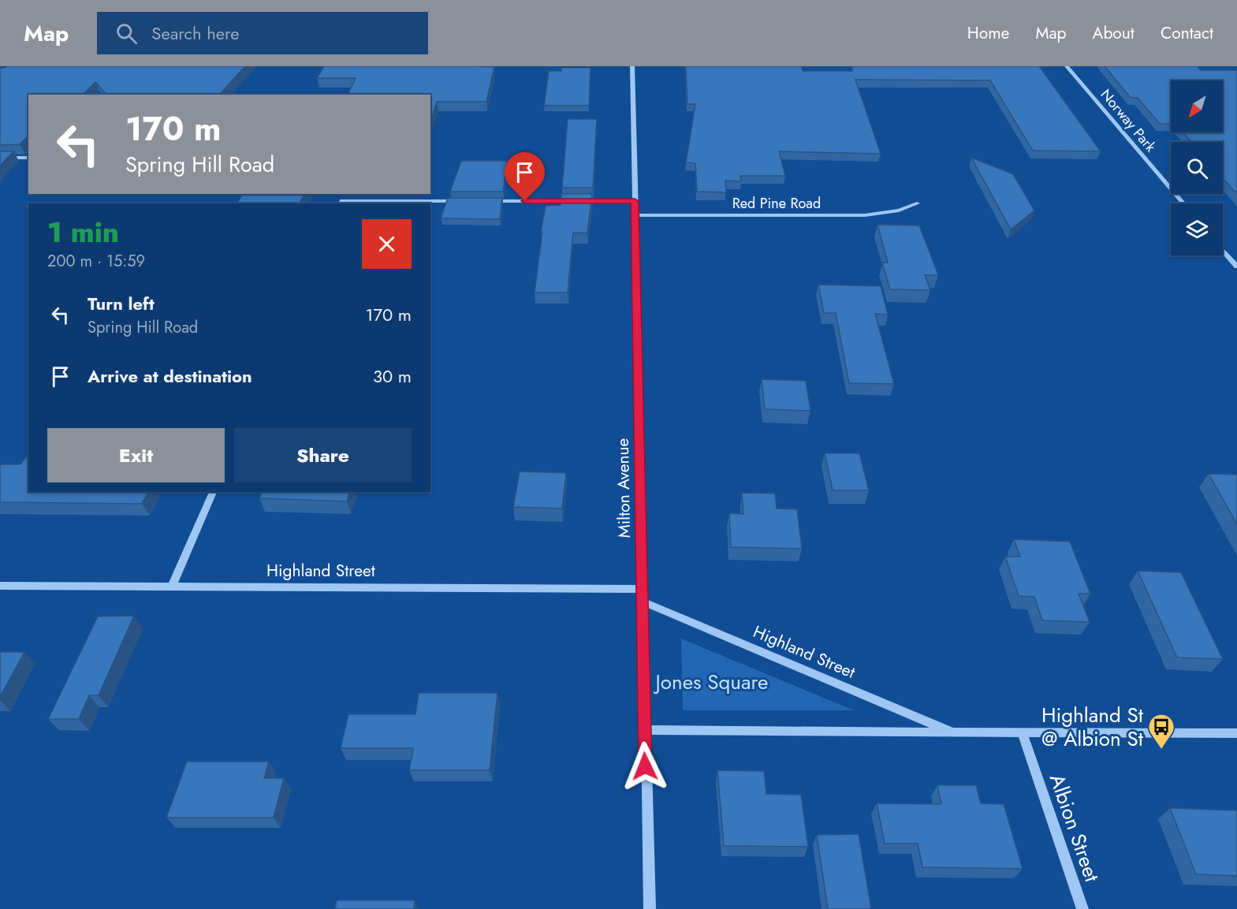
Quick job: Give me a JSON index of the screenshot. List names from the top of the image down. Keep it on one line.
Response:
{"streets":{"street":["Norway Park","Red Pine Road","Milton Avenue","Highland Street","Albion Street"]},"crossings":[["Red Pine Road","Milton Avenue"],["Milton Avenue","Highland Street"],["Highland Street","Albion Street"]],"parks":["Jones Square"],"places":{"bus stop":["Highland St @ Albion St"]},"north":"bottom left","page":{"header":"Map","search":"Search here","nav":["Home","Map","About","Contact"],"turn":["170 m","Spring Hill Road"],"heading":["1 min","200 m · 15:59"],"list":[{"name":"Turn left","note":"Spring Hill Road","value":"170 m"},{"name":"Arrive at destination","value":"30 m"}],"buttons":["Exit","Share"]}}
